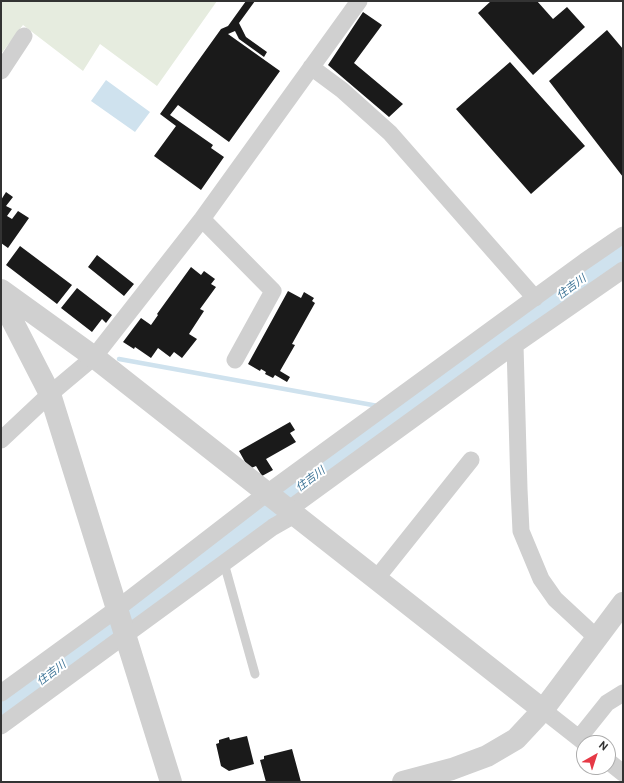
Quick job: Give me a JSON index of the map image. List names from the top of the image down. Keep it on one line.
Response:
{"water":["住吉川"],"north":"top right"}
